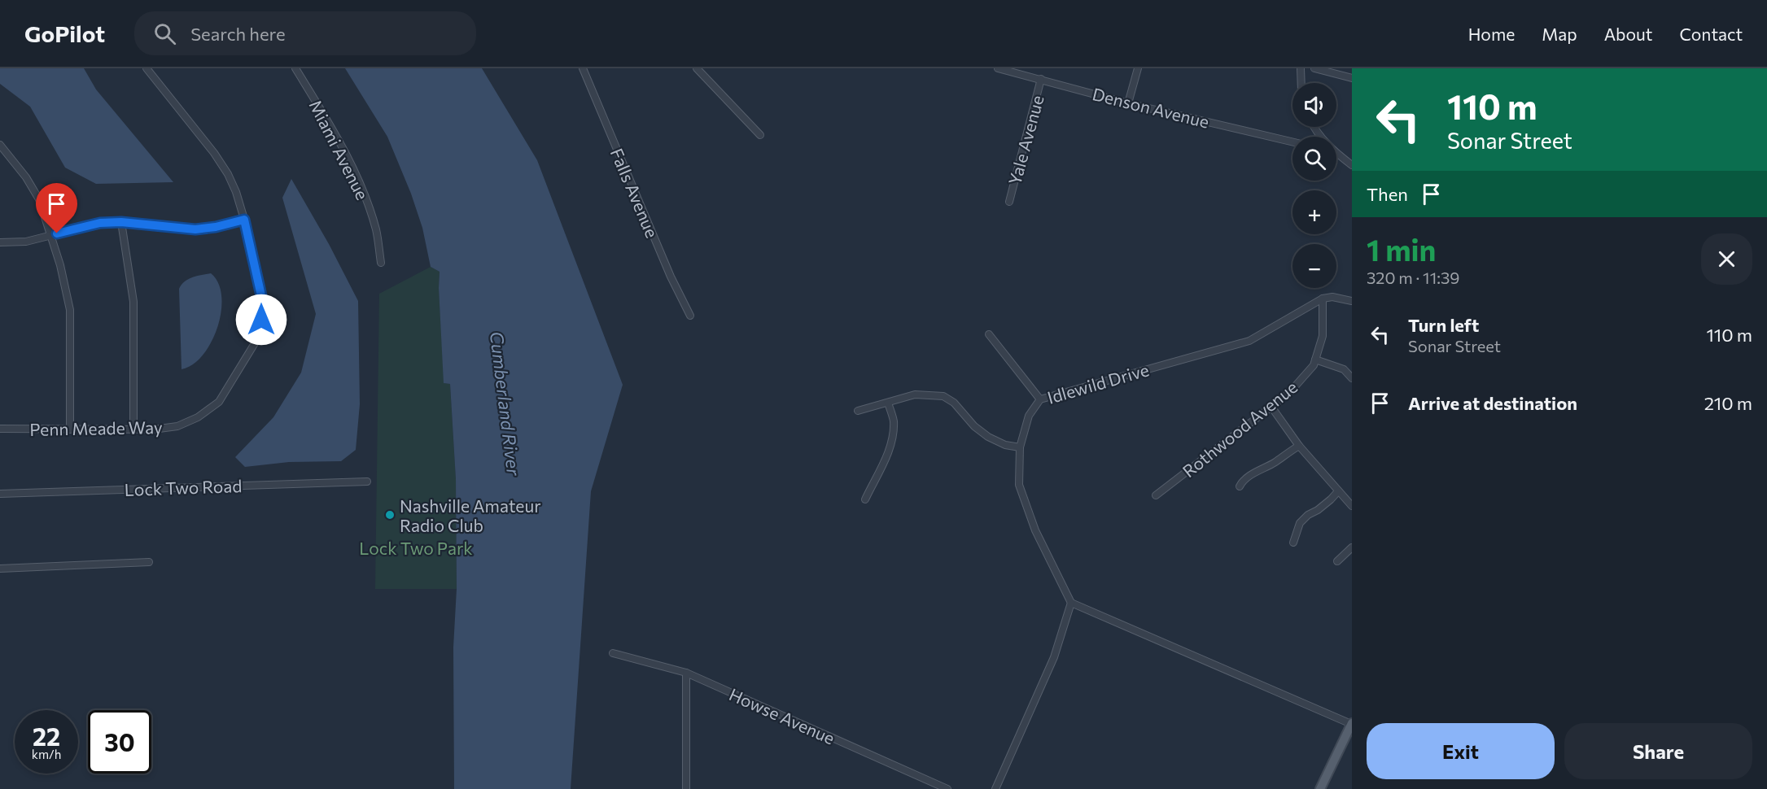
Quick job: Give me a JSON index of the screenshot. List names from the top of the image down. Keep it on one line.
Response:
{"streets":{"street":["Denson Avenue","Yale Avenue","Miami Avenue","Falls Avenue","Idlewild Drive","Penn Meade Way","Rothwood Avenue","Lock Two Road","Howse Avenue"]},"crossings":[["Denson Avenue","Yale Avenue"],["Idlewild Drive","Rothwood Avenue"]],"water":["Cumberland River"],"parks":["Lock Two Park"],"places":["Nashville Amateur Radio Club"],"page":{"header":"GoPilot","search":"Search here","nav":["Home","Map","About","Contact"],"turn":["110 m","Sonar Street"],"map_buttons":["+","−"],"then":"Then","heading":["1 min","320 m · 11:39"],"list":[{"name":"Turn left","note":"Sonar Street","value":"110 m"},{"name":"Arrive at destination","value":"210 m"}],"speed":"22 km/h","limit":"30","buttons":["Exit","Share"]}}
